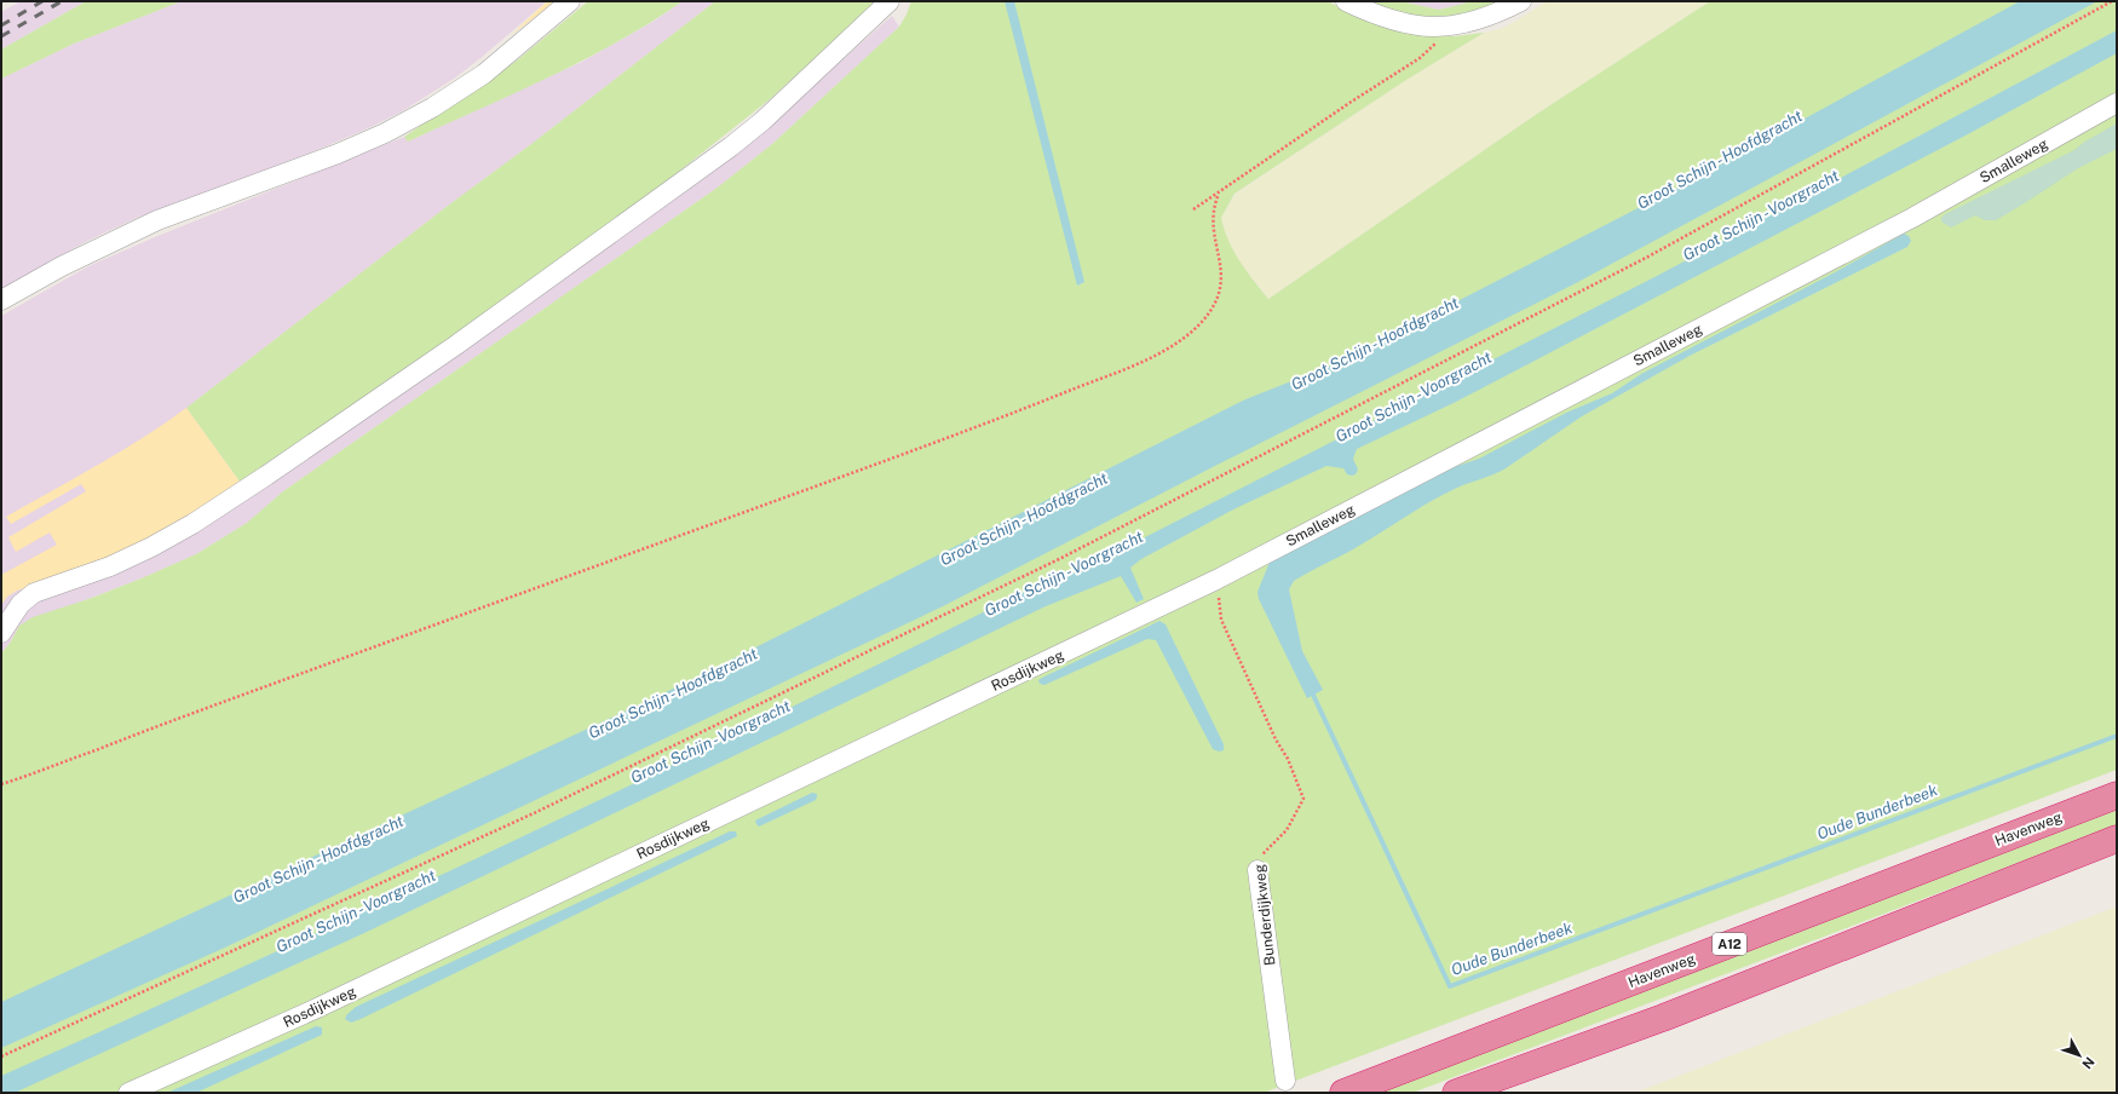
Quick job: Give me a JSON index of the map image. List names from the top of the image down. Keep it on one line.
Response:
{"streets":{"highway":["Havenweg","A12"],"street":["Smalleweg","Rosdijkweg","Bunderdijkweg"]},"crossings":[["Smalleweg","Rosdijkweg"],["Smalleweg","Bunderdijkweg"],["Rosdijkweg","Bunderdijkweg"]],"water":["Groot Schijn - Hoofdgracht","Groot Schijn - Voorgracht","Oude Bunderbeek"],"north":"bottom right"}
